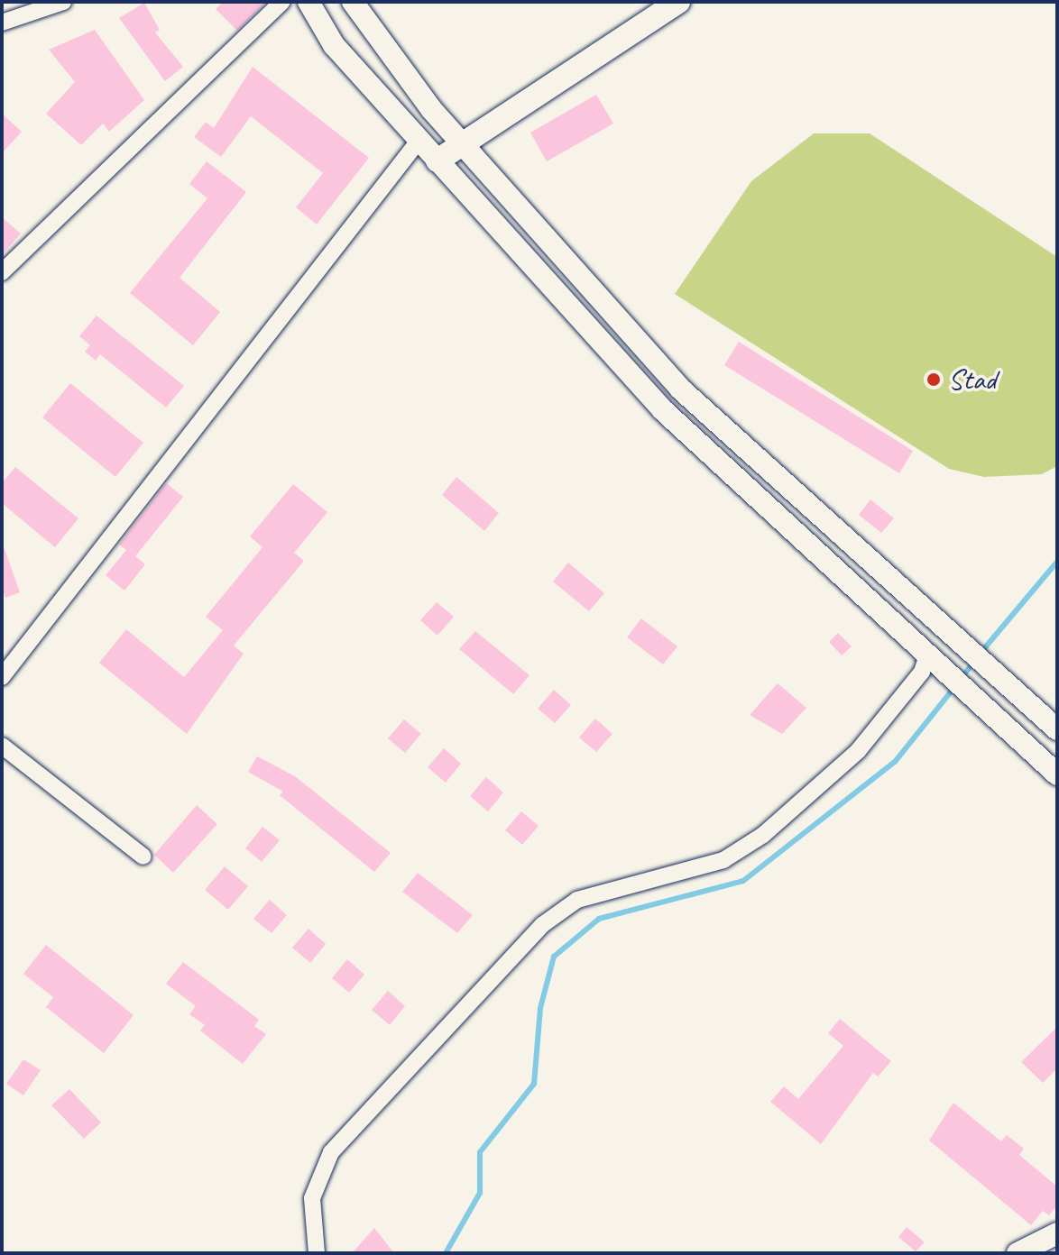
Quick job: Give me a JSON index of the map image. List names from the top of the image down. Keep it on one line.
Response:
{"places":["Stad"]}
